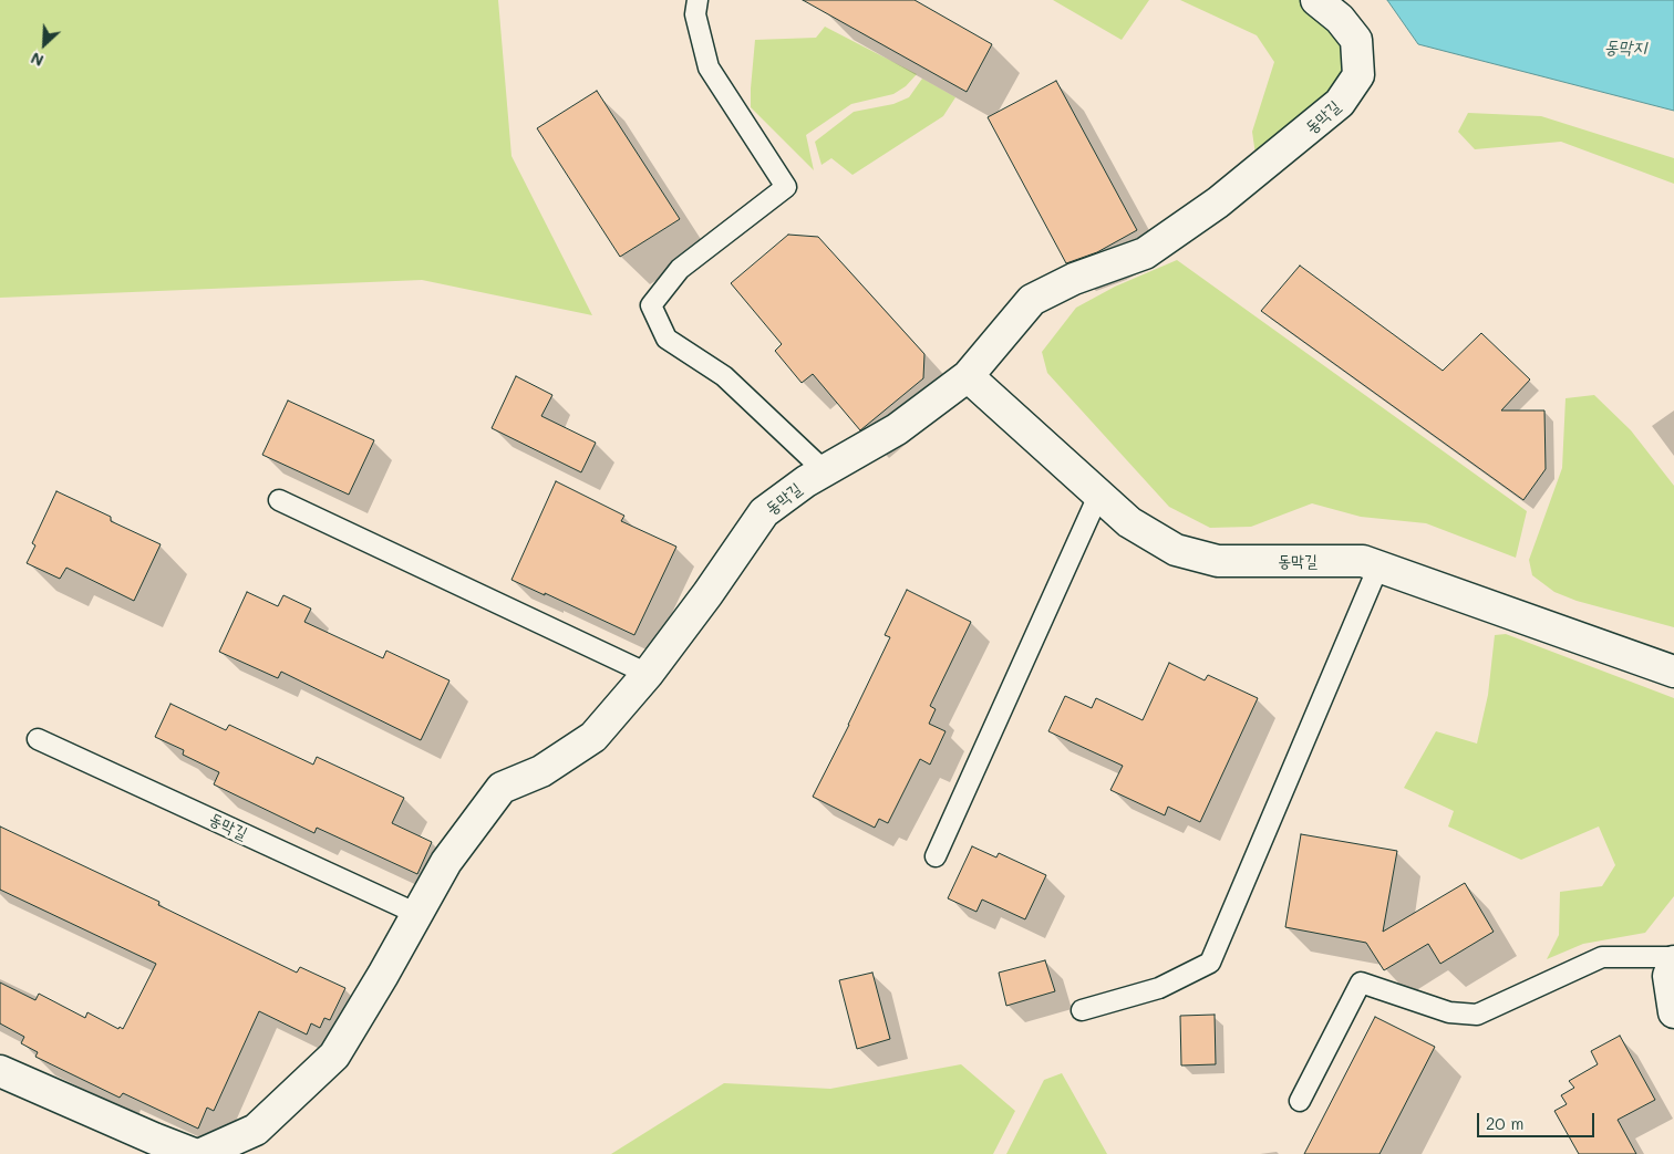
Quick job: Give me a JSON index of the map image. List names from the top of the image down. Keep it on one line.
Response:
{"streets":{"street":["동막길"]},"water":["동막지"],"scale_bar":"20 m","north":"bottom left"}
